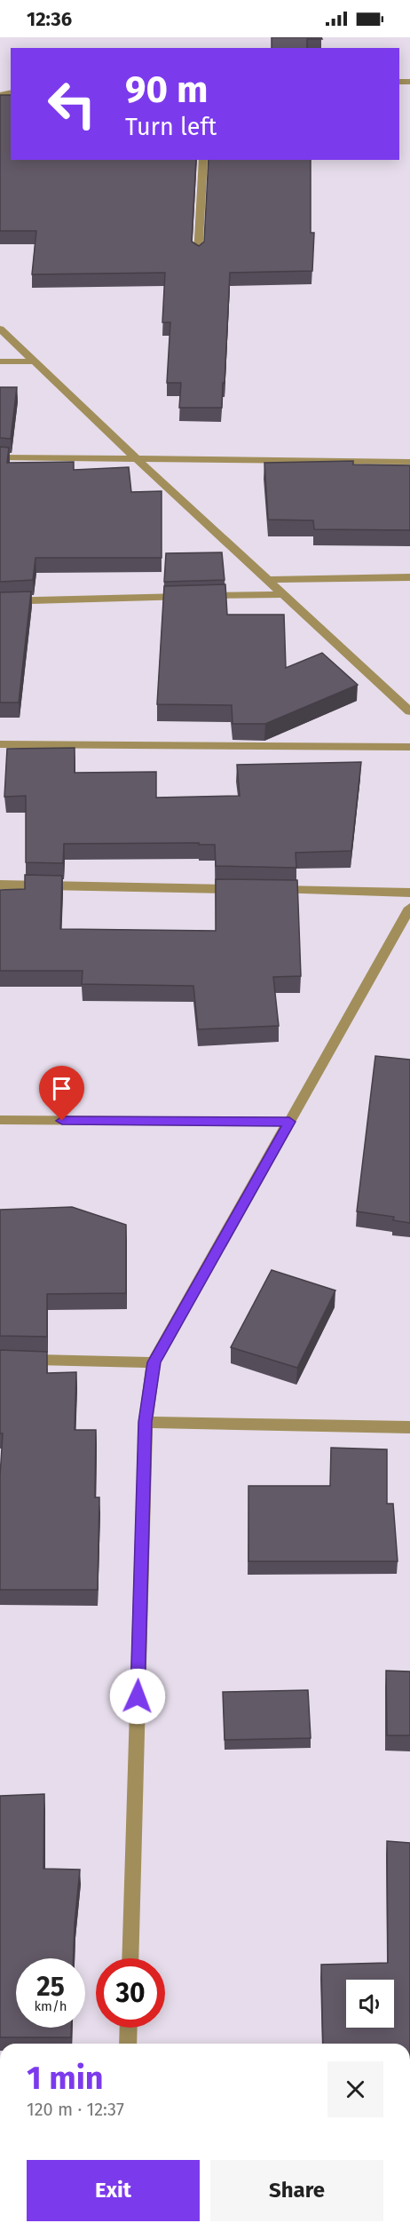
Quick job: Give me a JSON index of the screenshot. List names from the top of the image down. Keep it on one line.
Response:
{"page":{"status":"12:36","turn":["90 m","Turn left"],"speed":"25 km/h","limit":"30","heading":["1 min","120 m · 12:37"],"buttons":["Exit","Share"]}}
